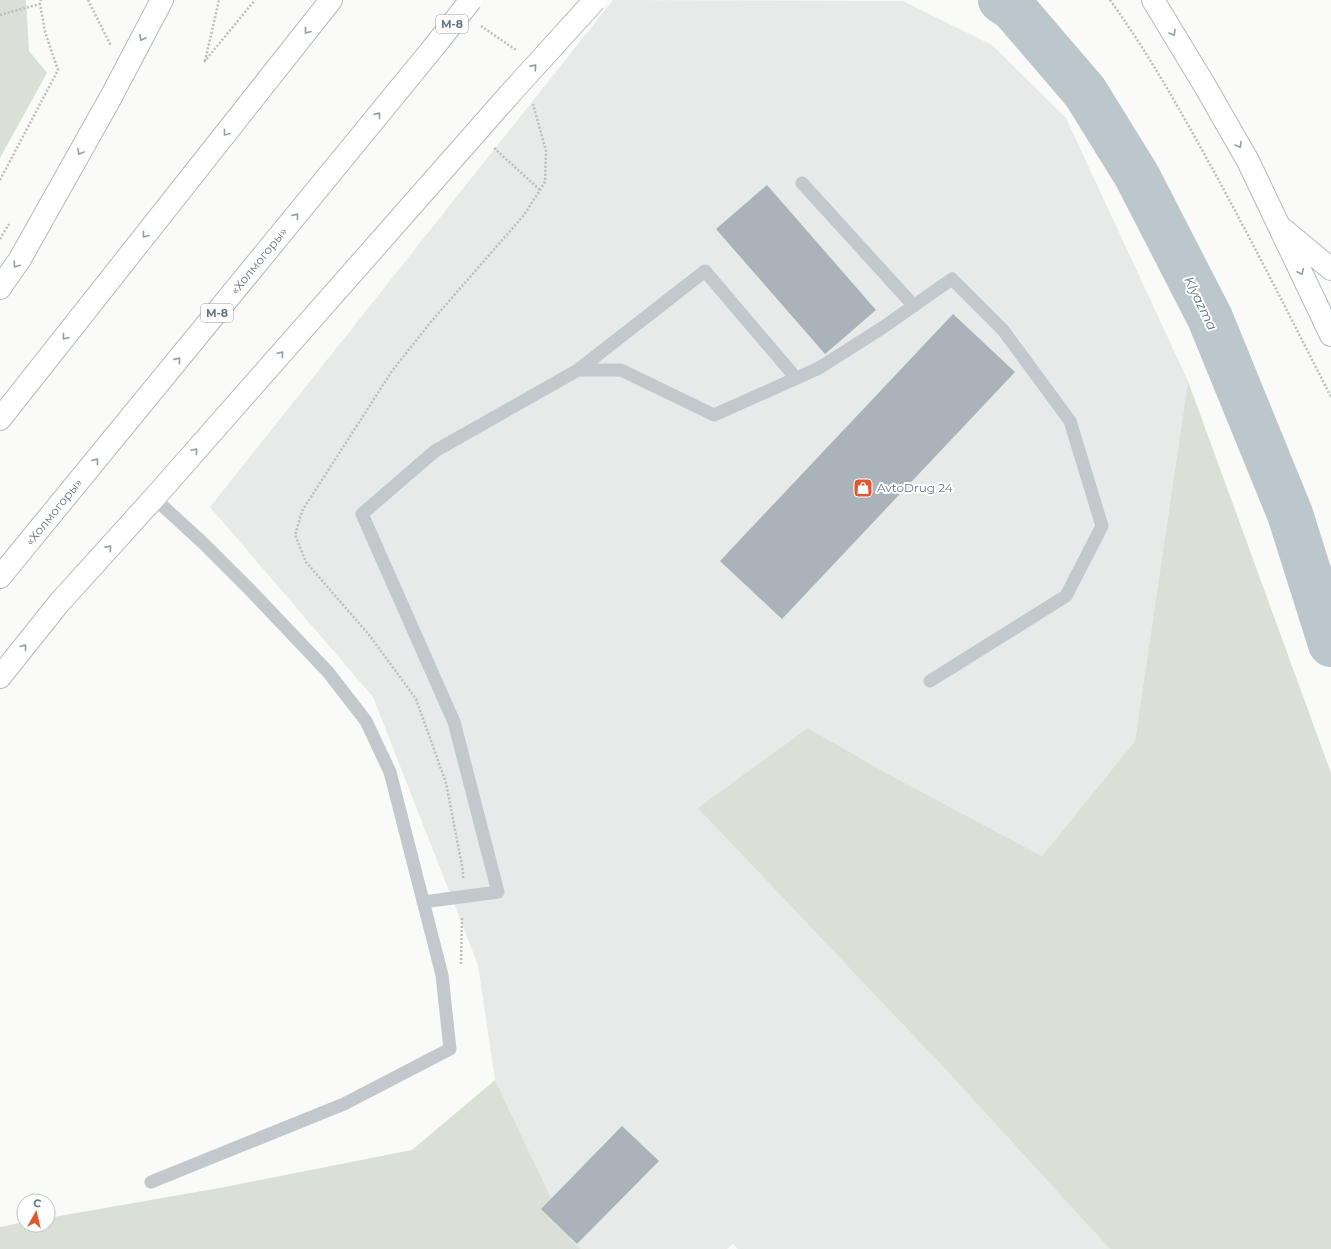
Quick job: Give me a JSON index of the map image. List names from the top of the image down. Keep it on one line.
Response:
{"streets":{"main road":["М-8","«Холмогоры»"]},"water":["Klyazma"],"places":{"shop":["AvtoDrug 24"]},"north":"top"}
